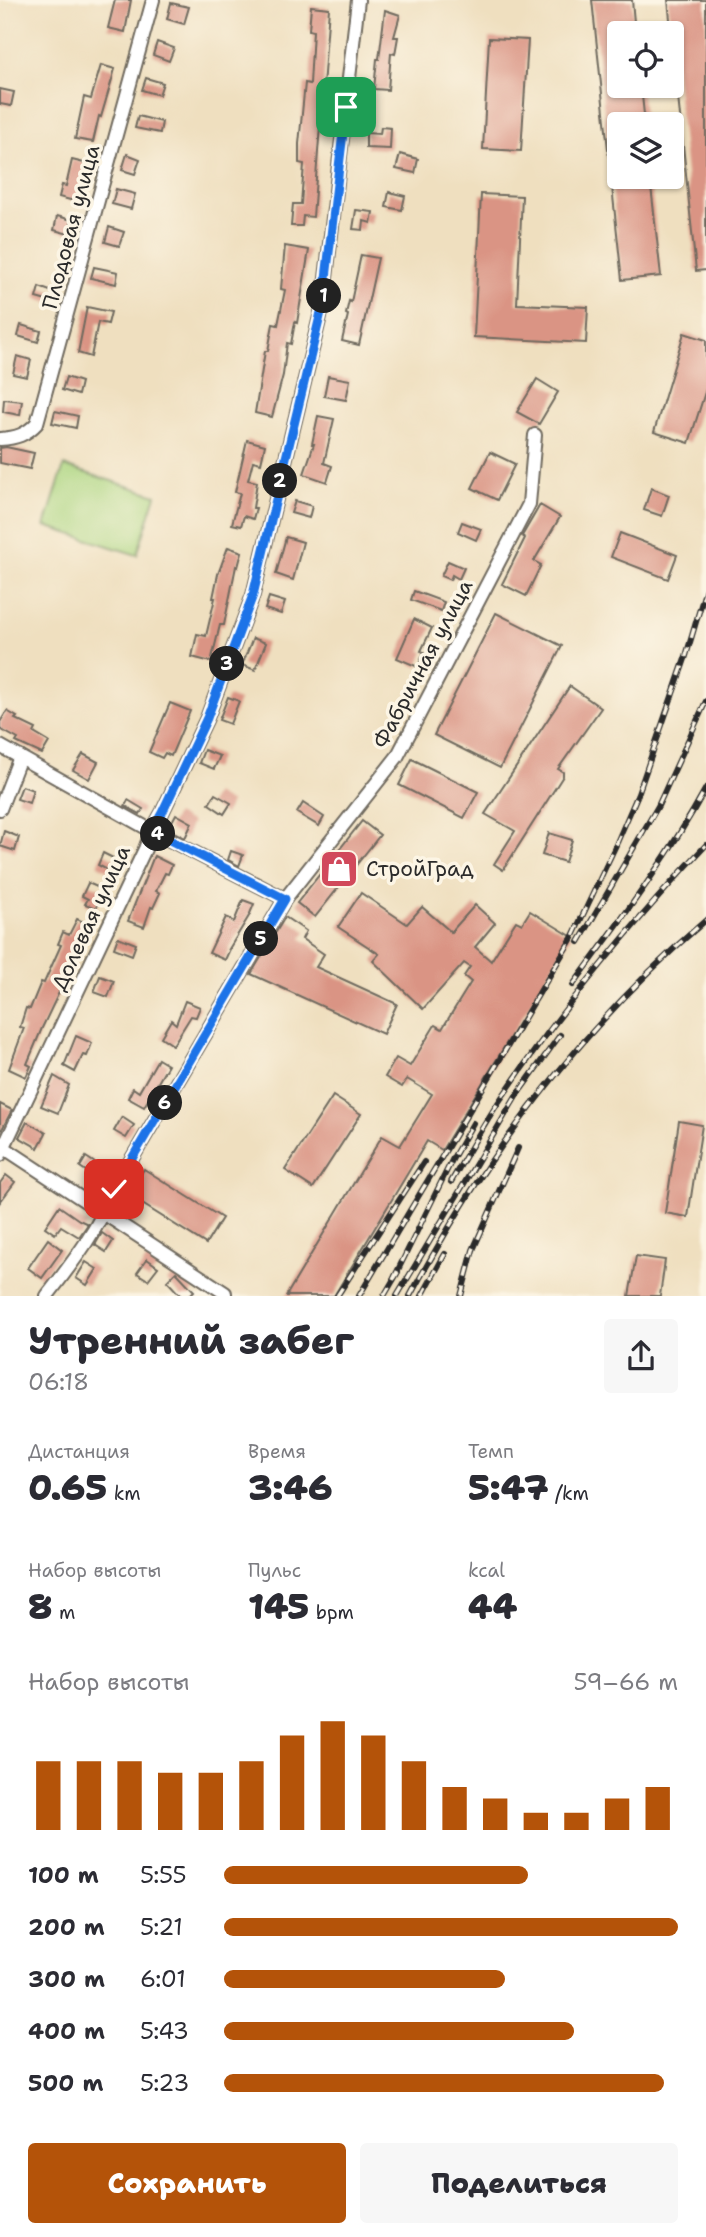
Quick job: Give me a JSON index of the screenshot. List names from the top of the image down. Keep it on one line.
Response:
{"streets":{"street":["Плодовая улица","Фабричная улица","Долевая улица"]},"places":{"shop":["СтройГрад"]},"page":{"pins":["1","2","3","4","5","6"],"heading":["Утренний забег","06:18"],"stats":[["Дистанция","0.65 km"],["Время","3:46"],["Темп","5:47 /km"],["Набор высоты","8 m"],["Пульс","145 bpm"],["kcal","44"]],"chart":["Набор высоты","59–66 m"],"list":[{"name":"100 m","note":"5:55"},{"name":"200 m","note":"5:21"},{"name":"300 m","note":"6:01"},{"name":"400 m","note":"5:43"},{"name":"500 m","note":"5:23"}],"buttons":["Сохранить","Поделиться"]}}
